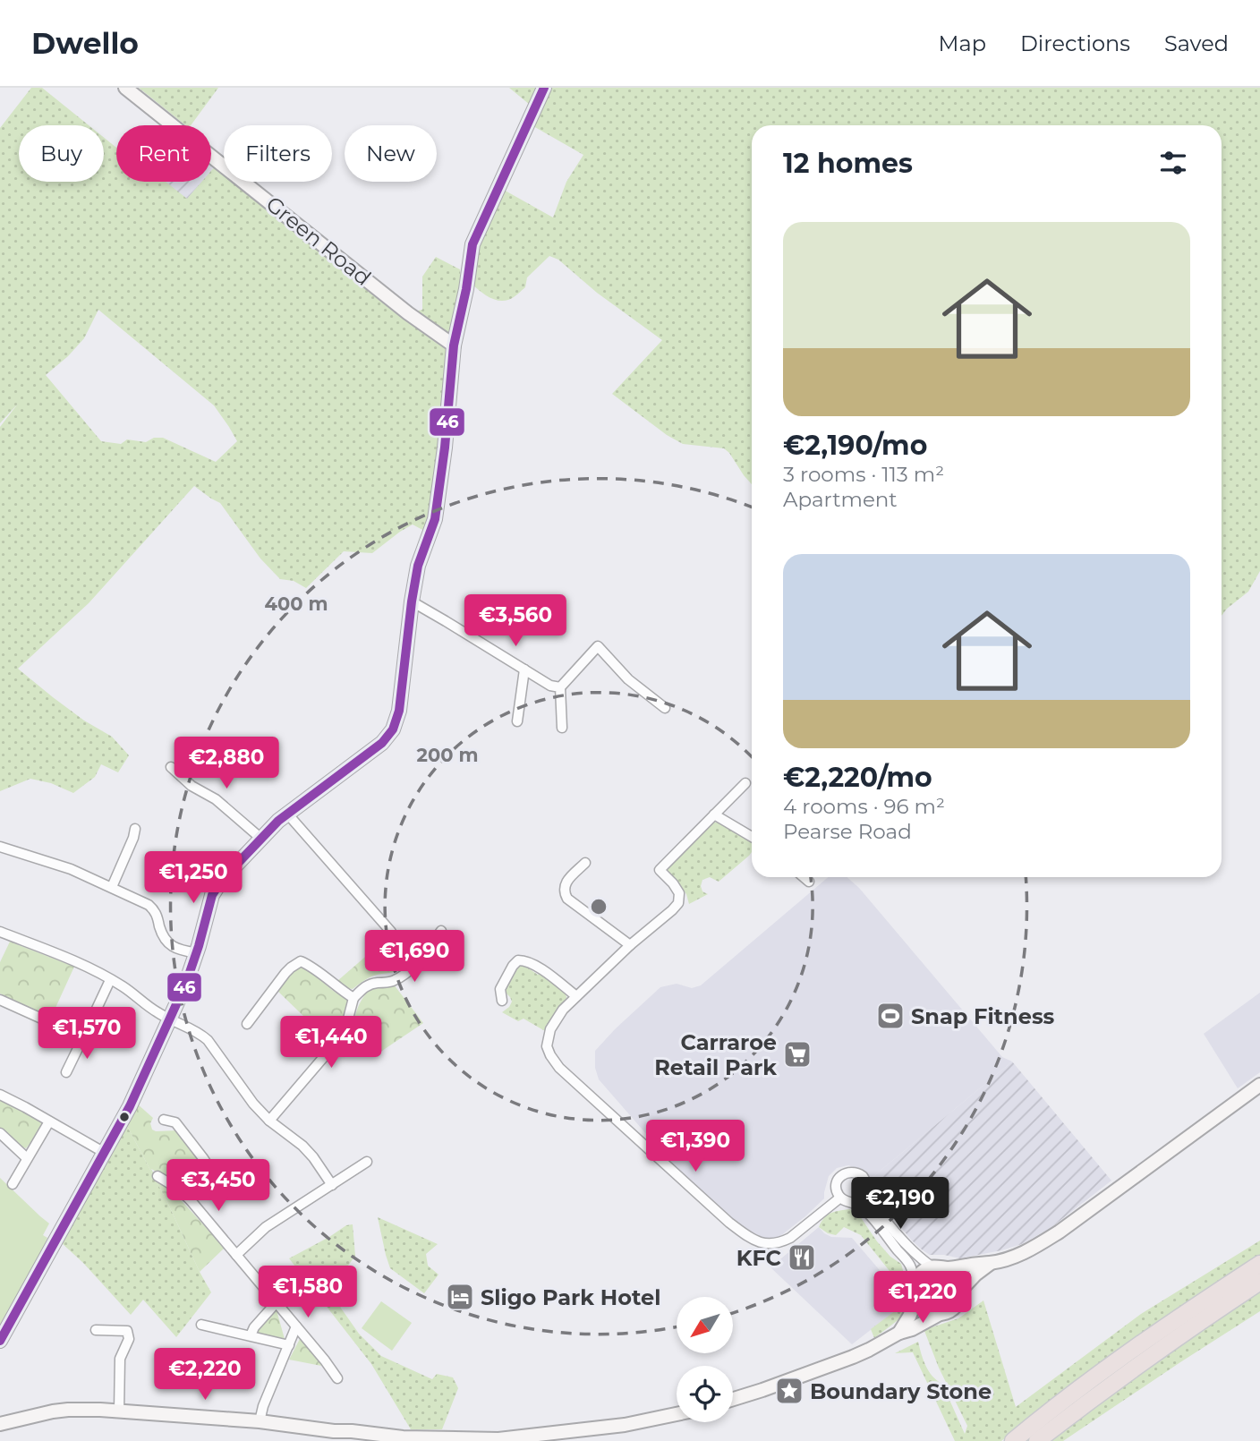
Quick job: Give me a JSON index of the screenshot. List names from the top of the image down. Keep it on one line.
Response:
{"streets":{"street":["Green Road"]},"places":{"sports":["Snap Fitness"],"supermarket":["Carraroe Retail Park"],"restaurant":["KFC"],"hotel":["Sligo Park Hotel"],"place":["Boundary Stone"]},"lines":["transit line 46"],"north":"bottom left","page":{"header":"Dwello","nav":["Map","Directions","Saved"],"chip":["Buy","Rent","Filters","New"],"heading":"12 homes","list":[{"name":"€2,190/mo","note":"3 rooms · 113 m² · Apartment"},{"name":"€2,220/mo","note":"4 rooms · 96 m² · Pearse Road"}],"price":["€3,560","€2,880","€1,250","€1,690","€1,570","€1,440","€1,390","€3,450","€2,190","€1,580","€1,220","€2,220"]},"rings":["400 m","200 m"]}
